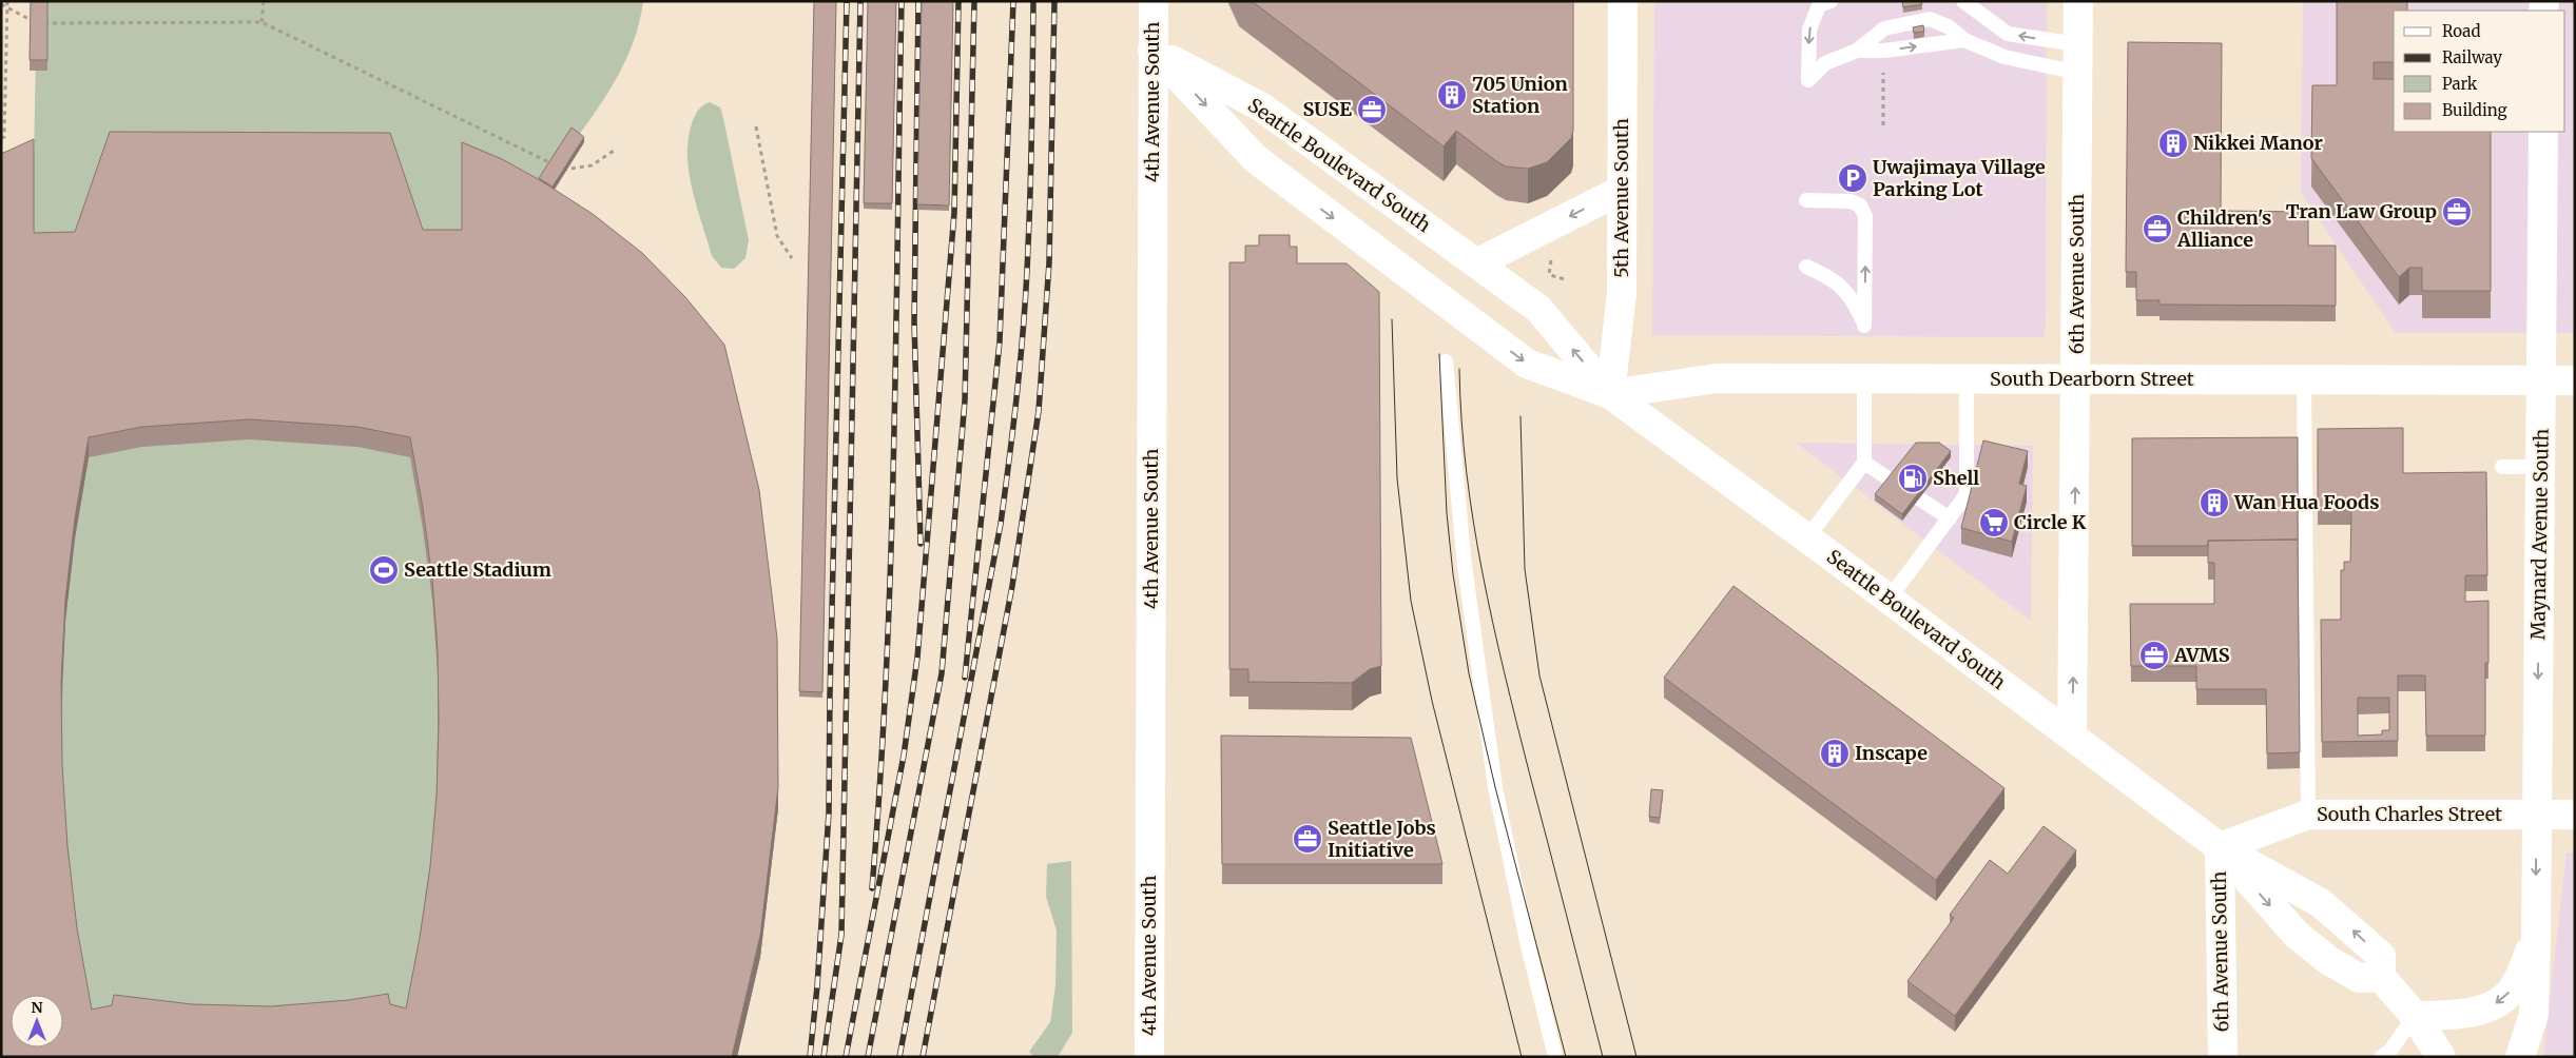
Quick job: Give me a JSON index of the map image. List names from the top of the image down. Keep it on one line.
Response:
{"streets":{"main road":["4th Avenue South","Seattle Boulevard South","5th Avenue South","6th Avenue South","South Dearborn Street","Maynard Avenue South","South Charles Street"]},"crossings":[["4th Avenue South","Seattle Boulevard South"],["Seattle Boulevard South","5th Avenue South"],["Seattle Boulevard South","6th Avenue South"],["Seattle Boulevard South","South Dearborn Street"],["Seattle Boulevard South","South Charles Street"],["5th Avenue South","South Dearborn Street"],["6th Avenue South","South Dearborn Street"],["6th Avenue South","South Charles Street"],["South Dearborn Street","Maynard Avenue South"],["Maynard Avenue South","South Charles Street"]],"one_way":["6th Avenue South","Maynard Avenue South"],"places":{"building":["705 Union Station","Nikkei Manor","Wan Hua Foods","Inscape"],"office":["SUSE","Tran Law Group","Children's Alliance","AVMS","Seattle Jobs Initiative"],"parking":["Uwajimaya Village Parking Lot"],"fuel station":["Shell"],"supermarket":["Circle K"],"sports":["Seattle Stadium"]},"legend":["Road","Railway","Park","Building"],"north":"top"}
